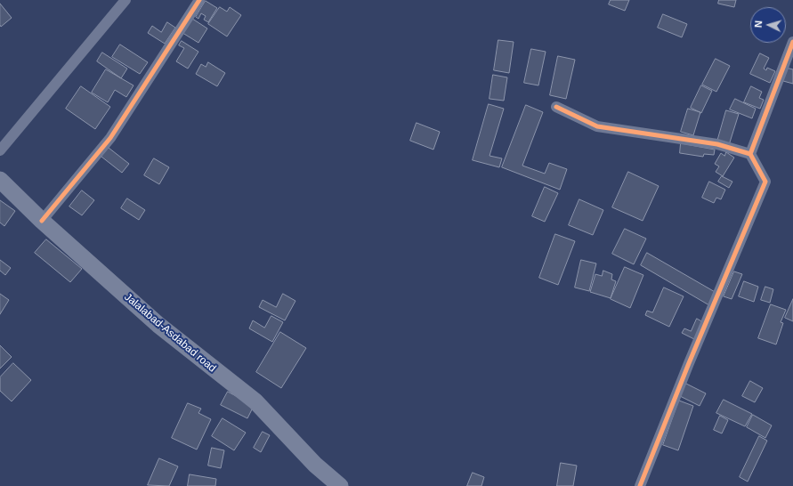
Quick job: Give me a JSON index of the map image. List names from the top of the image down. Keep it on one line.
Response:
{"streets":{"main road":["Jalalabad-Asdabad road"]},"north":"left"}
